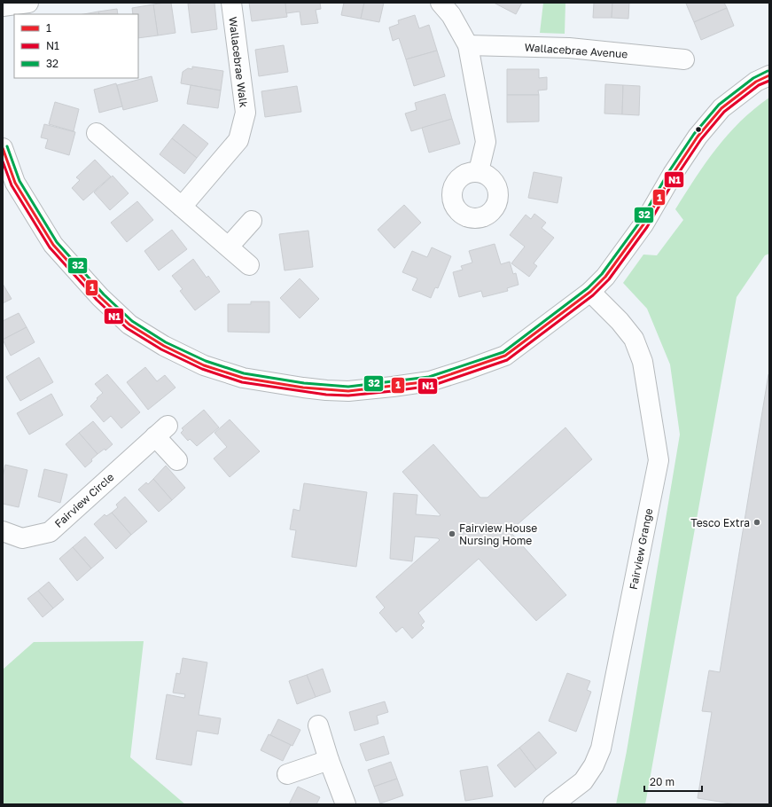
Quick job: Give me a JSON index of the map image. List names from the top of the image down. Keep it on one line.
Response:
{"streets":{"street":["Wallacebrae Avenue","Wallacebrae Walk","Fairview Circle","Fairview Grange"]},"places":["Tesco Extra","Fairview House Nursing Home"],"lines":["transit line 32","transit line 1","transit line N1"],"legend":["1","N1","32"],"scale_bar":"20 m"}
